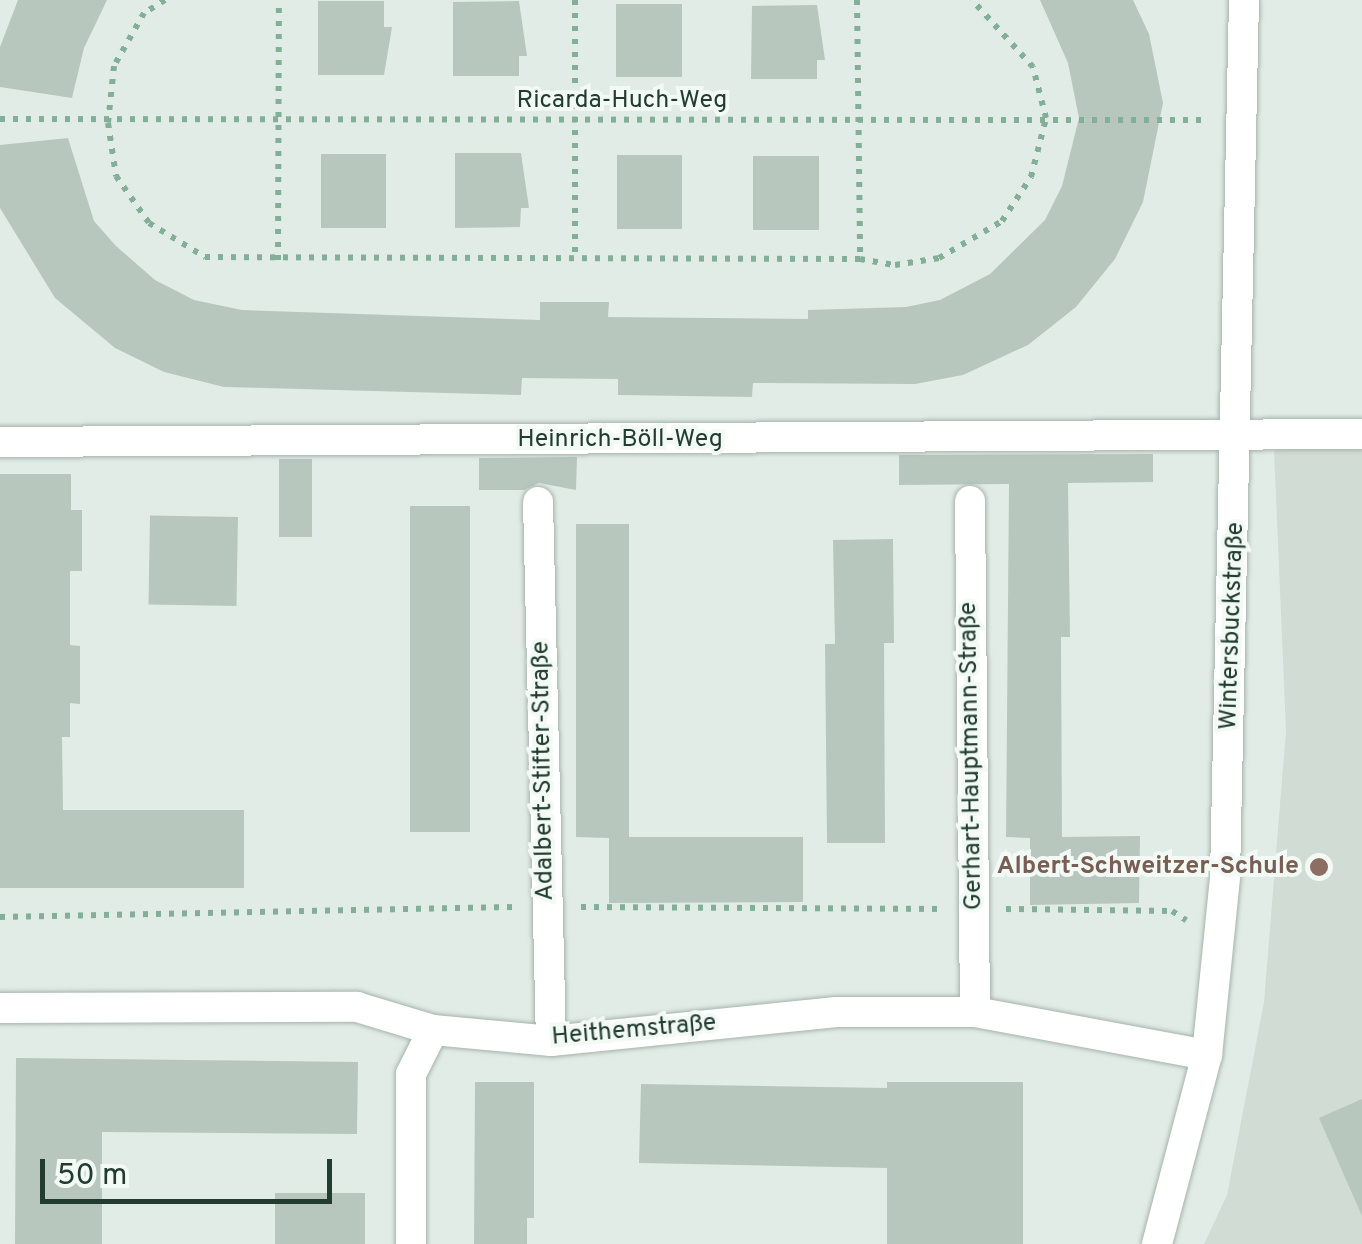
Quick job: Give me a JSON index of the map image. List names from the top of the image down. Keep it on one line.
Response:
{"streets":{"street":["Heinrich-Böll-Weg","Wintersbuckstraße","Gerhart-Hauptmann-Straße","Adalbert-Stifter-Straße","Heithemstraße"],"path":["Ricarda-Huch-Weg"]},"crossings":[["Ricarda-Huch-Weg","Wintersbuckstraße"],["Heinrich-Böll-Weg","Wintersbuckstraße"],["Wintersbuckstraße","Heithemstraße"],["Gerhart-Hauptmann-Straße","Heithemstraße"],["Adalbert-Stifter-Straße","Heithemstraße"]],"places":["Albert-Schweitzer-Schule"],"scale_bar":"50 m"}
